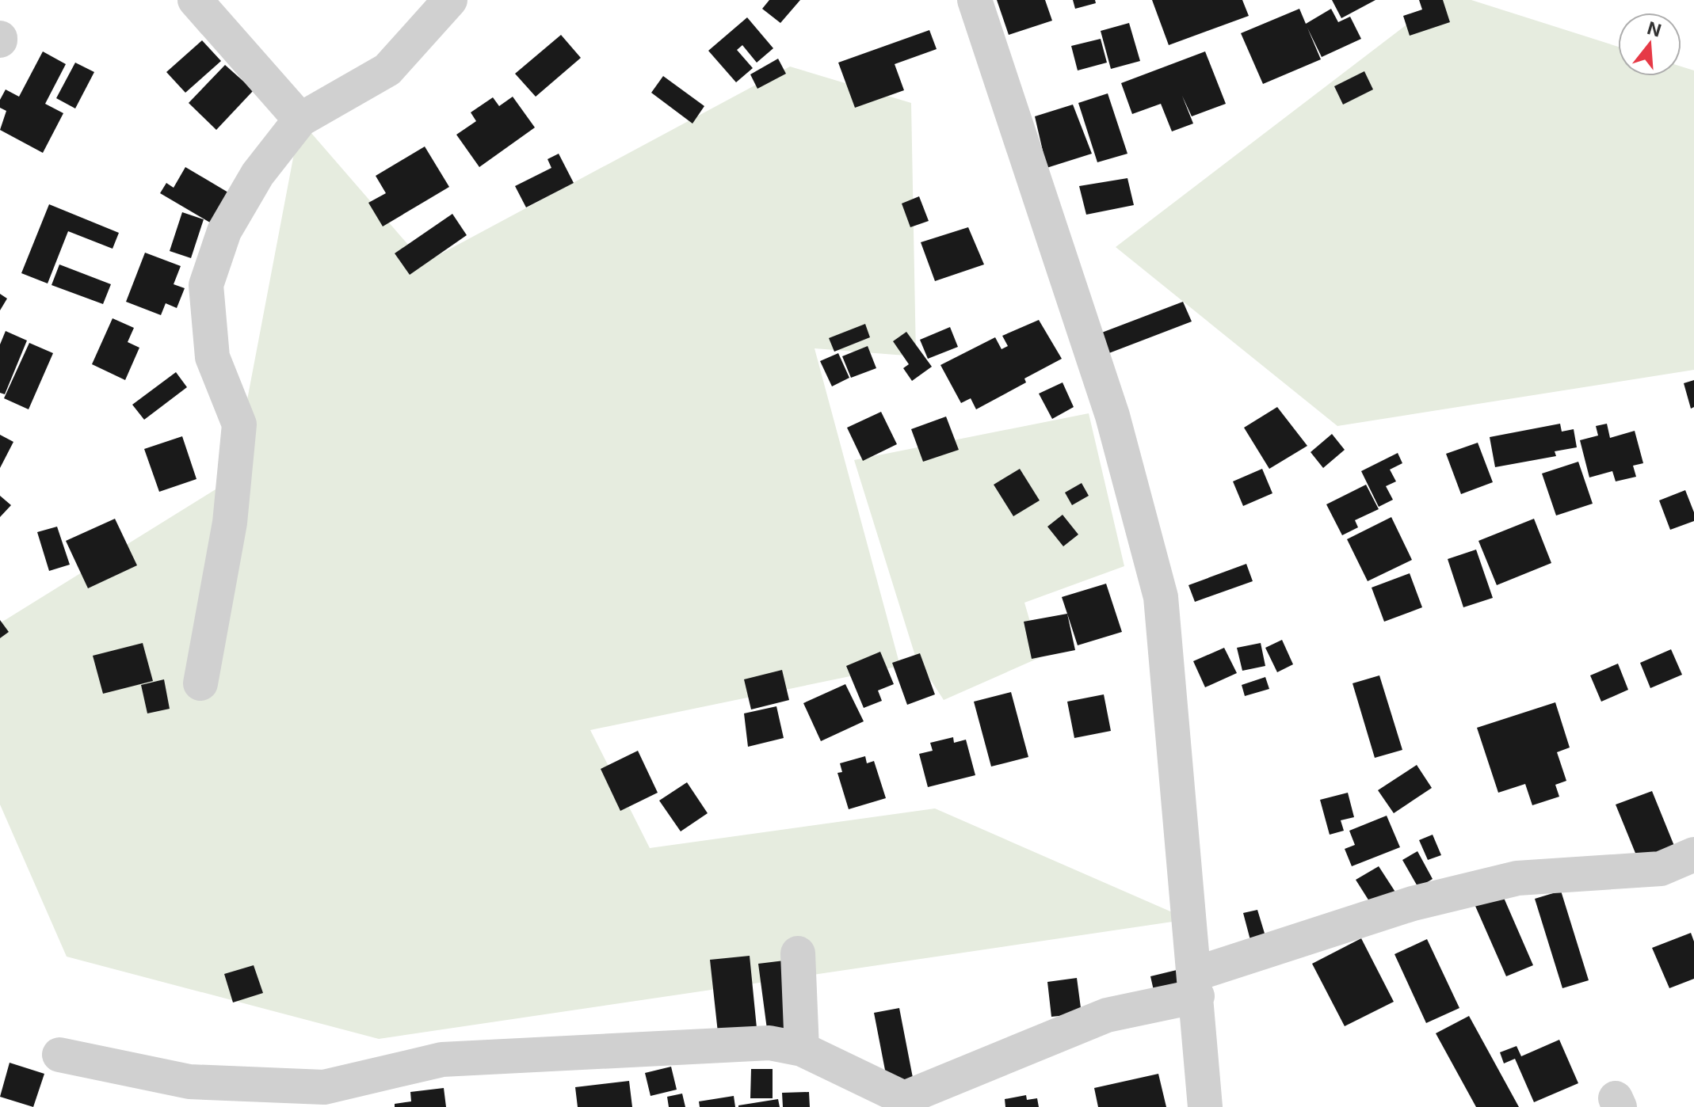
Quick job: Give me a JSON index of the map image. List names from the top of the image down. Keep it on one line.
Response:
{"north":"top"}
